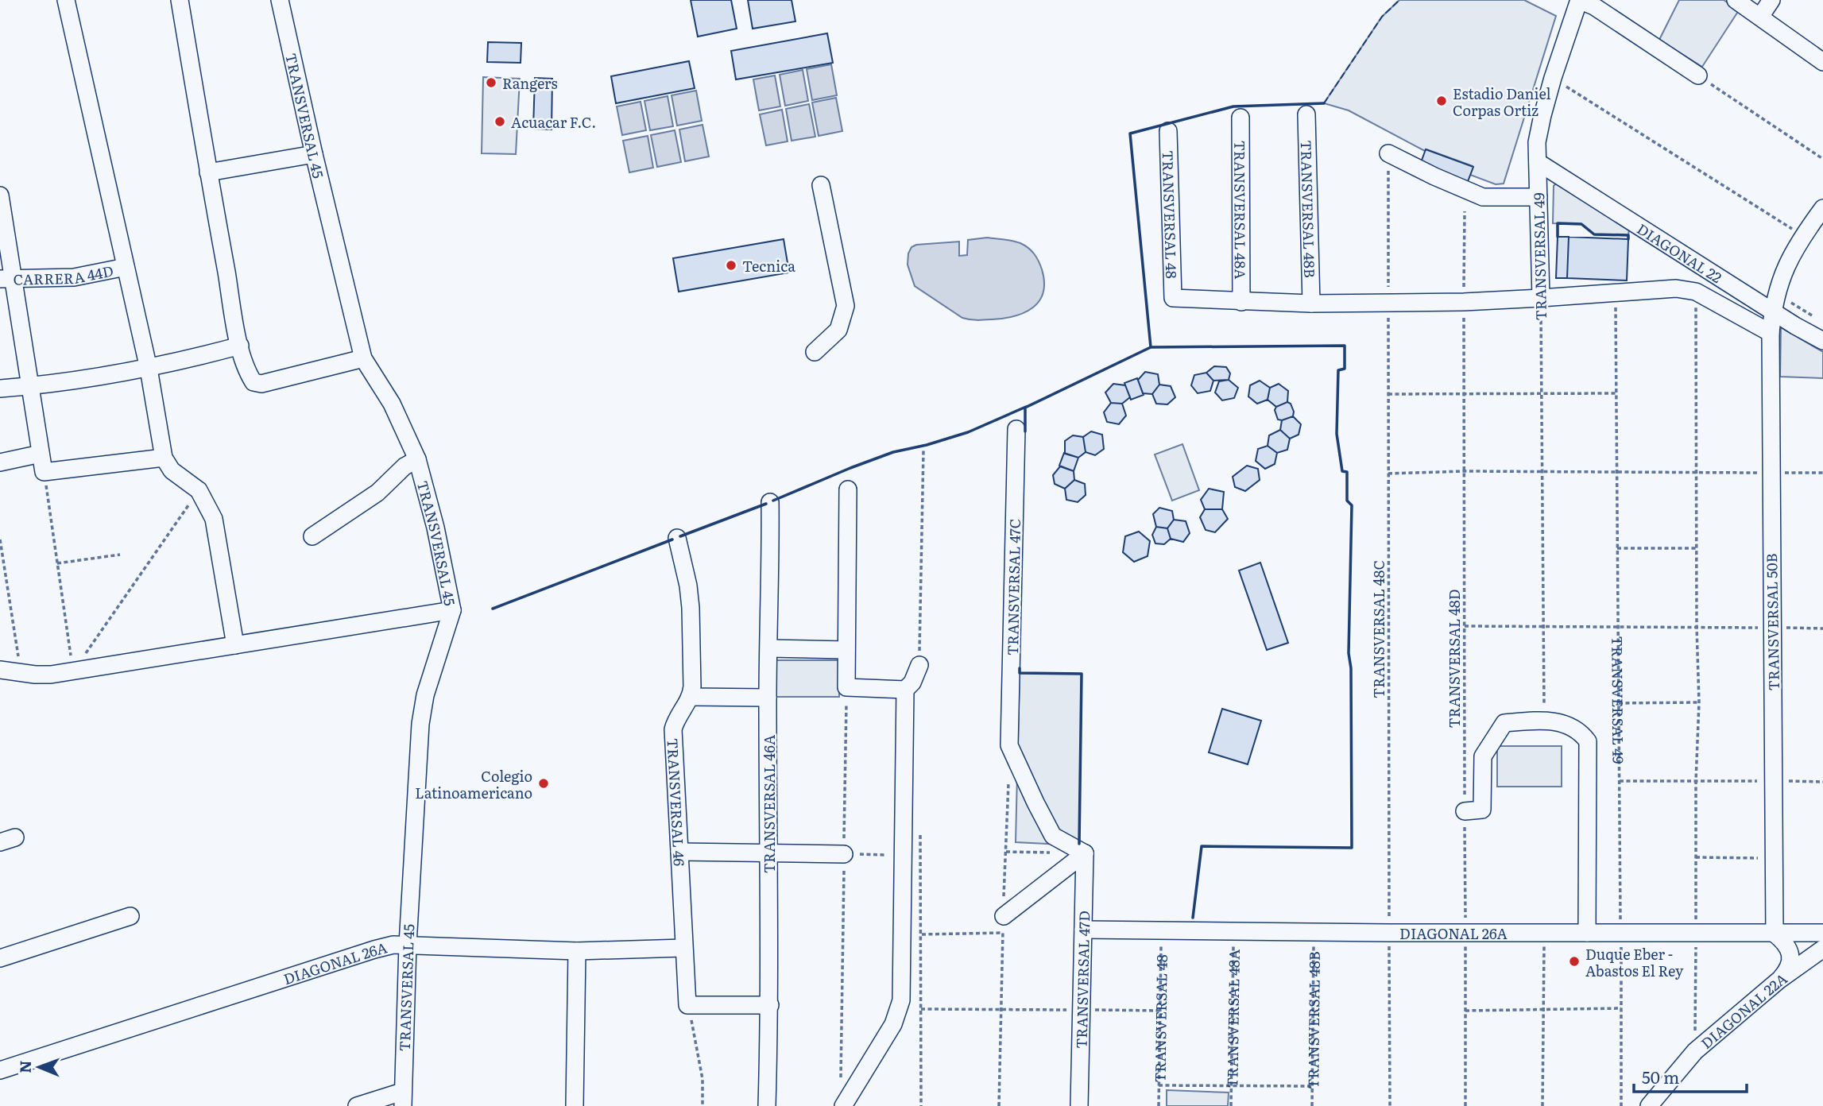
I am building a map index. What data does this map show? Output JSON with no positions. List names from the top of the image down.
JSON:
{
  "streets": {
    "street": [
      "TRANSVERSAL 45",
      "TRANSVERSAL 48B",
      "TRANSVERSAL 48A",
      "TRANSVERSAL 48",
      "DIAGONAL 22",
      "TRANSVERSAL 49",
      "CARRERA 44D",
      "TRANSVERSAL 47C",
      "TRANSVERSAL 50B",
      "TRANSVERSAL 46",
      "TRANSVERSAL 46A",
      "DIAGONAL 26A",
      "TRANSVERSAL 47D",
      "DIAGONAL 22A"
    ],
    "path": ["TRANSVERSAL 48C", "TRANSVERSAL 48D"]
  },
  "crossings": [
    ["TRANSVERSAL 45", "DIAGONAL 26A"],
    ["TRANSVERSAL 48B", "DIAGONAL 26A"],
    ["TRANSVERSAL 48A", "TRANSVERSAL 48"],
    ["TRANSVERSAL 48A", "DIAGONAL 26A"],
    ["TRANSVERSAL 48", "DIAGONAL 26A"],
    ["DIAGONAL 22", "TRANSVERSAL 49"],
    ["DIAGONAL 22", "TRANSVERSAL 50B"],
    ["TRANSVERSAL 49", "DIAGONAL 26A"],
    ["TRANSVERSAL 47C", "TRANSVERSAL 47D"],
    ["TRANSVERSAL 50B", "DIAGONAL 26A"],
    ["TRANSVERSAL 48C", "DIAGONAL 26A"],
    ["TRANSVERSAL 48D", "DIAGONAL 26A"],
    ["TRANSVERSAL 46", "DIAGONAL 26A"],
    ["DIAGONAL 26A", "TRANSVERSAL 47D"]
  ],
  "places": [
    "Rangers",
    "Estadio Daniel Corpas Ortiz",
    "Acuacar F.C.",
    "Tecnica",
    "Colegio Latinoamericano",
    "Duque Eber - Abastos El Rey"
  ],
  "scale_bar": "50 m",
  "north": "left"
}
